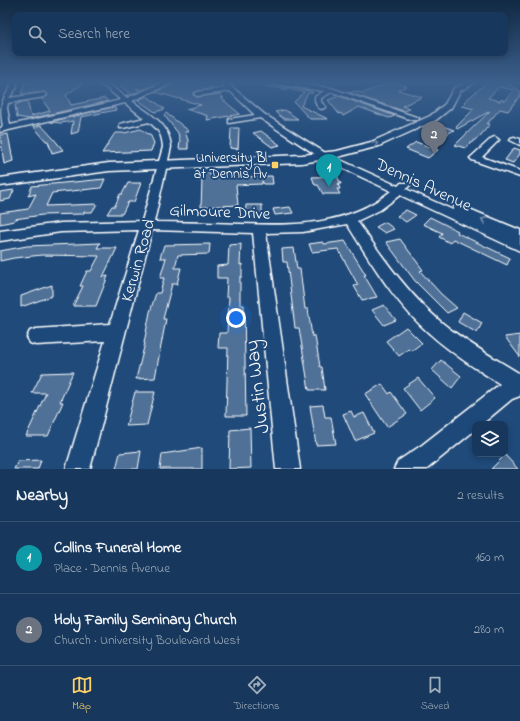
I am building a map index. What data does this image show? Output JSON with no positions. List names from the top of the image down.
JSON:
{
  "streets": {
    "street": [
      "Dennis Avenue",
      "Gilmoure Drive",
      "Kerwin Road",
      "Justin Way"
    ]
  },
  "crossings": [
    ["Dennis Avenue", "Gilmoure Drive"],
    ["Gilmoure Drive", "Kerwin Road"],
    ["Gilmoure Drive", "Justin Way"]
  ],
  "places": {
    "transit": ["University Bl at Dennis Av"]
  },
  "page": {
    "search": "Search here",
    "pins": ["2", "1"],
    "heading": ["Nearby", "2 results"],
    "list": [
      {
        "mark": "1",
        "name": "Collins Funeral Home",
        "note": "Place · Dennis Avenue",
        "value": "160 m"
      },
      {
        "mark": "2",
        "name": "Holy Family Seminary Church",
        "note": "Church · University Boulevard West",
        "value": "280 m"
      }
    ],
    "nav": ["Map", "Directions", "Saved"]
  }
}
